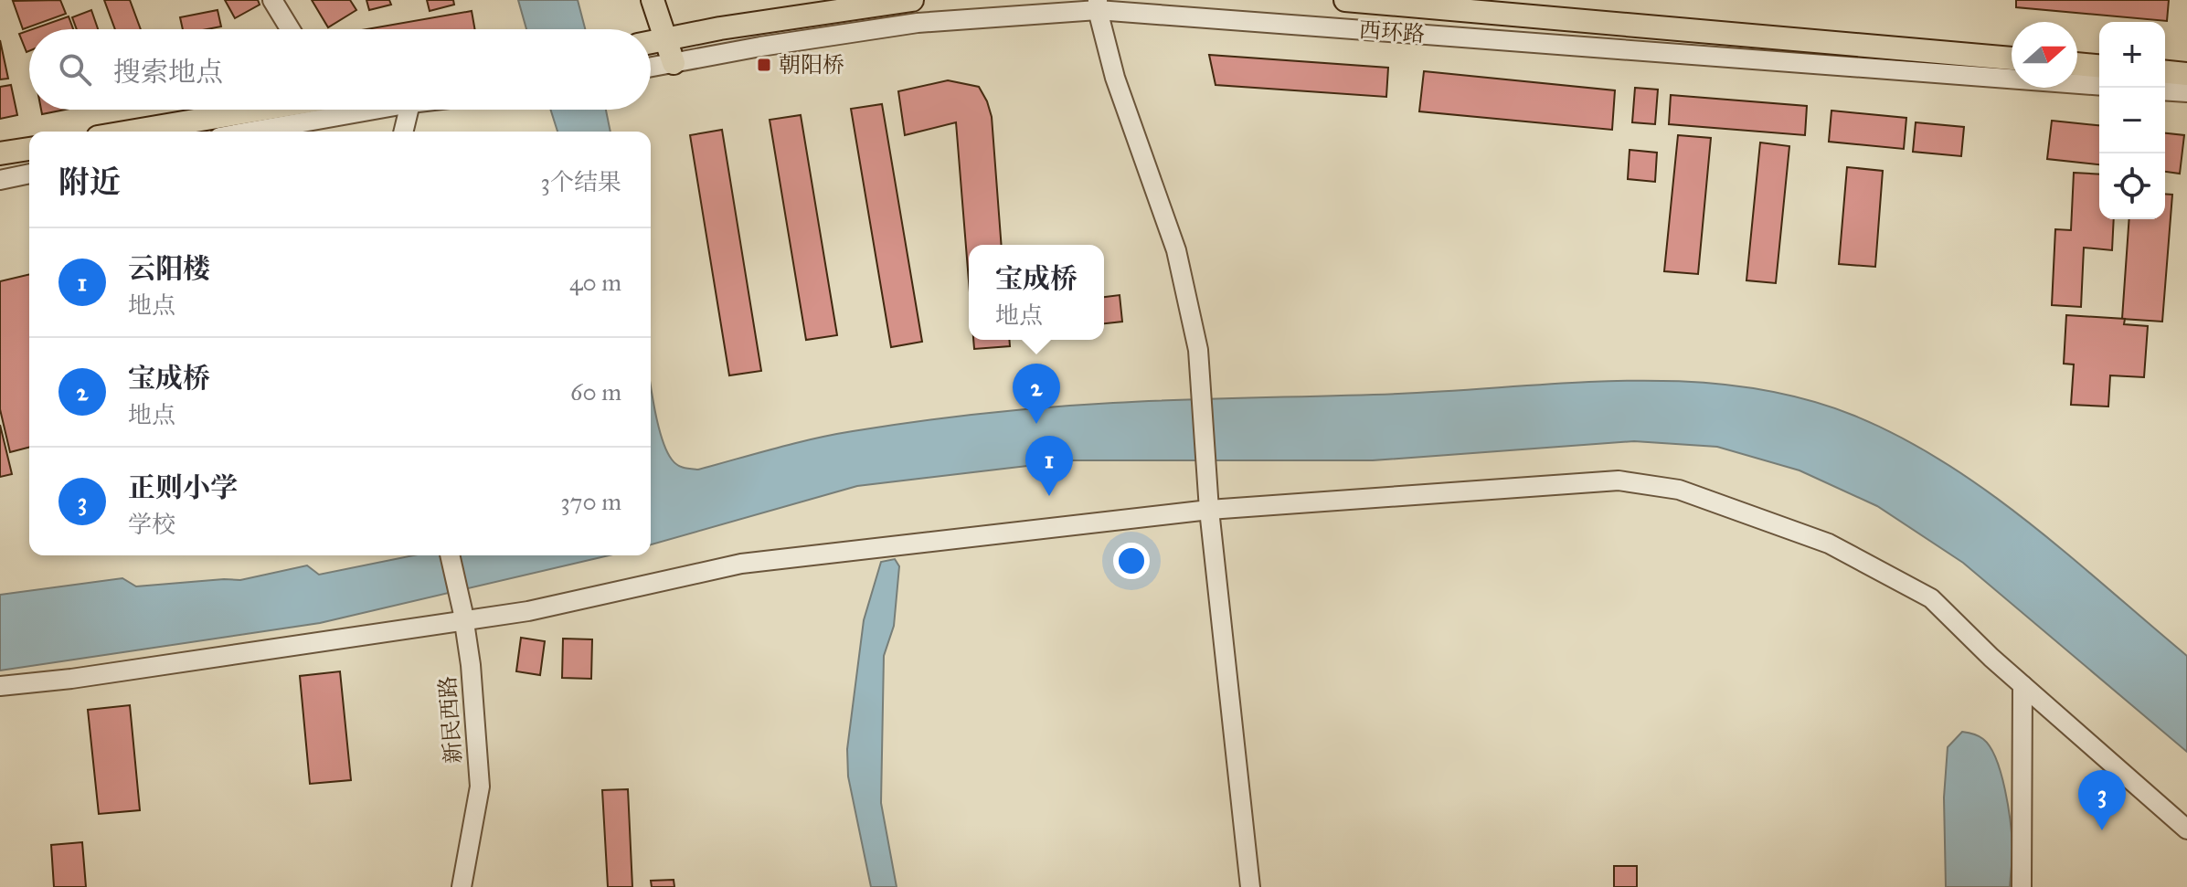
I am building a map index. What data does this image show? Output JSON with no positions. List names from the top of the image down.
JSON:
{
  "streets": {
    "main road": ["西环路"],
    "street": ["新民西路"]
  },
  "places": {
    "transit": ["朝阳桥"]
  },
  "north": "right",
  "page": {
    "map_buttons": ["+", "−"],
    "search": "搜索地点",
    "heading": ["附近", "3个结果"],
    "list": [
      {
        "mark": "1",
        "name": "云阳楼",
        "note": "地点",
        "value": "40 m"
      },
      {
        "mark": "2",
        "name": "宝成桥",
        "note": "地点",
        "value": "60 m"
      },
      {
        "mark": "3",
        "name": "正则小学",
        "note": "学校",
        "value": "370 m"
      }
    ],
    "popup": ["宝成桥", "地点"],
    "pins": ["2", "1", "3"]
  }
}
